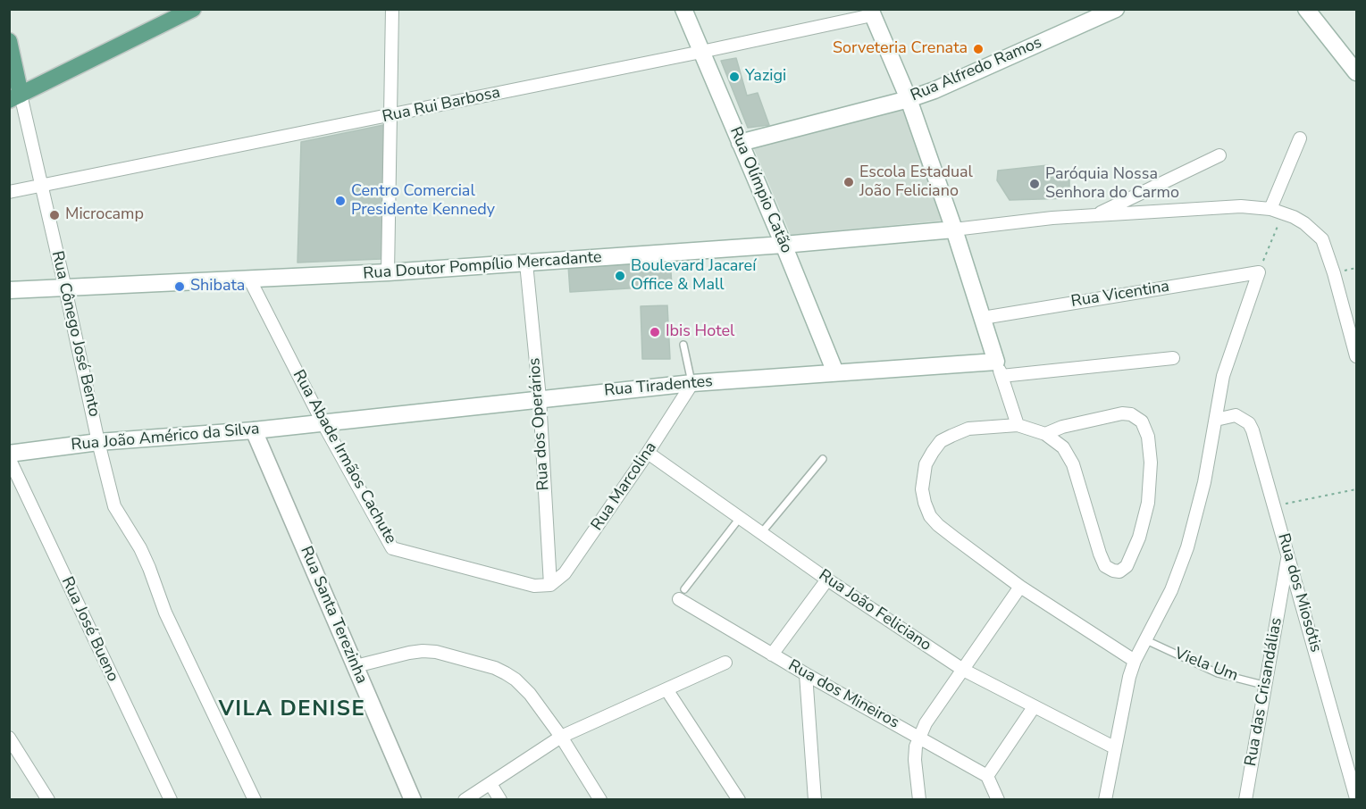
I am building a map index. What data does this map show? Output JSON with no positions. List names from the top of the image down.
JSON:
{
  "streets": {
    "main road": [
      "Rua Alfredo Ramos",
      "Rua Olímpio Catão",
      "Rua Doutor Pompílio Mercadante",
      "Rua Tiradentes",
      "Rua João Américo da Silva",
      "Rua Santa Terezinha"
    ],
    "street": [
      "Rua Rui Barbosa",
      "Rua Vicentina",
      "Rua Cônego José Bento",
      "Rua dos Operários",
      "Rua Abade Irmãos Cachute",
      "Rua Marcolina",
      "Rua dos Miosótis",
      "Rua João Feliciano",
      "Rua José Bueno",
      "Rua das Crisandálias",
      "Rua dos Mineiros"
    ],
    "lane": ["Viela Um"]
  },
  "crossings": [
    ["Rua Alfredo Ramos", "Rua Olímpio Catão"],
    ["Rua Rui Barbosa", "Rua Olímpio Catão"],
    ["Rua Rui Barbosa", "Rua Cônego José Bento"],
    ["Rua Olímpio Catão", "Rua Doutor Pompílio Mercadante"],
    ["Rua Olímpio Catão", "Rua Tiradentes"],
    ["Rua Doutor Pompílio Mercadante", "Rua Cônego José Bento"],
    ["Rua Doutor Pompílio Mercadante", "Rua dos Operários"],
    ["Rua Doutor Pompílio Mercadante", "Rua Abade Irmãos Cachute"],
    ["Rua Cônego José Bento", "Rua João Américo da Silva"],
    ["Rua Tiradentes", "Rua dos Operários"],
    ["Rua Tiradentes", "Rua João Américo da Silva"],
    ["Rua Tiradentes", "Rua Abade Irmãos Cachute"],
    ["Rua Tiradentes", "Rua Marcolina"],
    ["Rua dos Operários", "Rua Abade Irmãos Cachute"],
    ["Rua dos Operários", "Rua Marcolina"],
    ["Rua João Américo da Silva", "Rua Abade Irmãos Cachute"],
    ["Rua João Américo da Silva", "Rua Santa Terezinha"],
    ["Rua Abade Irmãos Cachute", "Rua Marcolina"],
    ["Rua Marcolina", "Rua João Feliciano"],
    ["Rua dos Miosótis", "Rua das Crisandálias"],
    ["Viela Um", "Rua das Crisandálias"]
  ],
  "districts": ["VILA DENISE"],
  "places": [
    "Sorveteria Crenata",
    "Yazigi",
    "Escola Estadual João Feliciano",
    "Paróquia Nossa Senhora do Carmo",
    "Centro Comercial Presidente Kennedy",
    "Microcamp",
    "Boulevard Jacareí Office & Mall",
    "Shibata",
    "Ibis Hotel"
  ]
}
